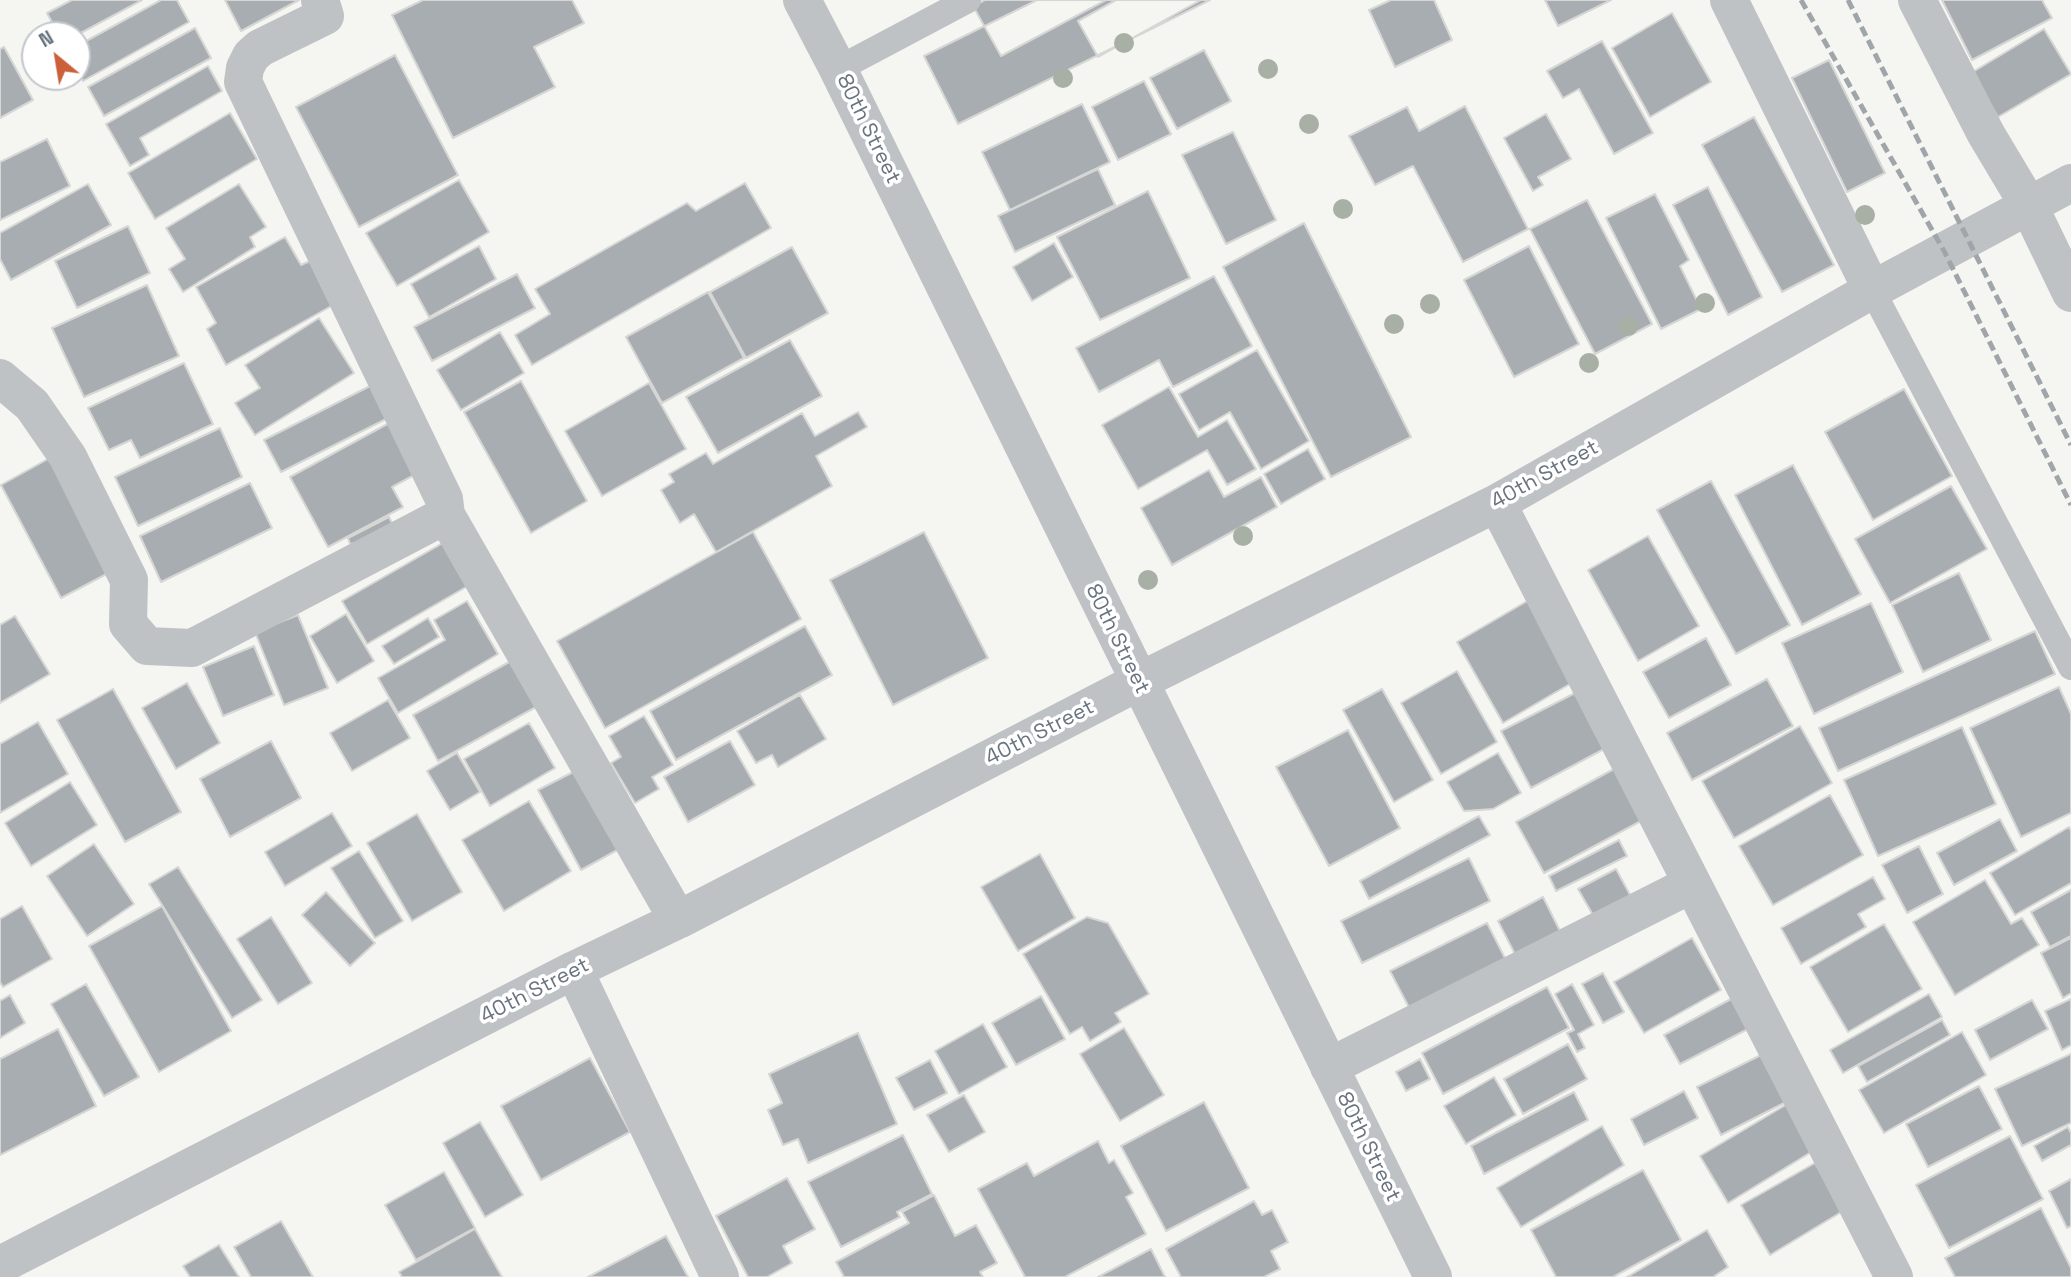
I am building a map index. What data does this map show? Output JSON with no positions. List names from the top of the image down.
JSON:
{
  "streets": {
    "street": ["80th Street", "40th Street"]
  },
  "crossings": [
    ["80th Street", "40th Street"]
  ],
  "north": "top left"
}
